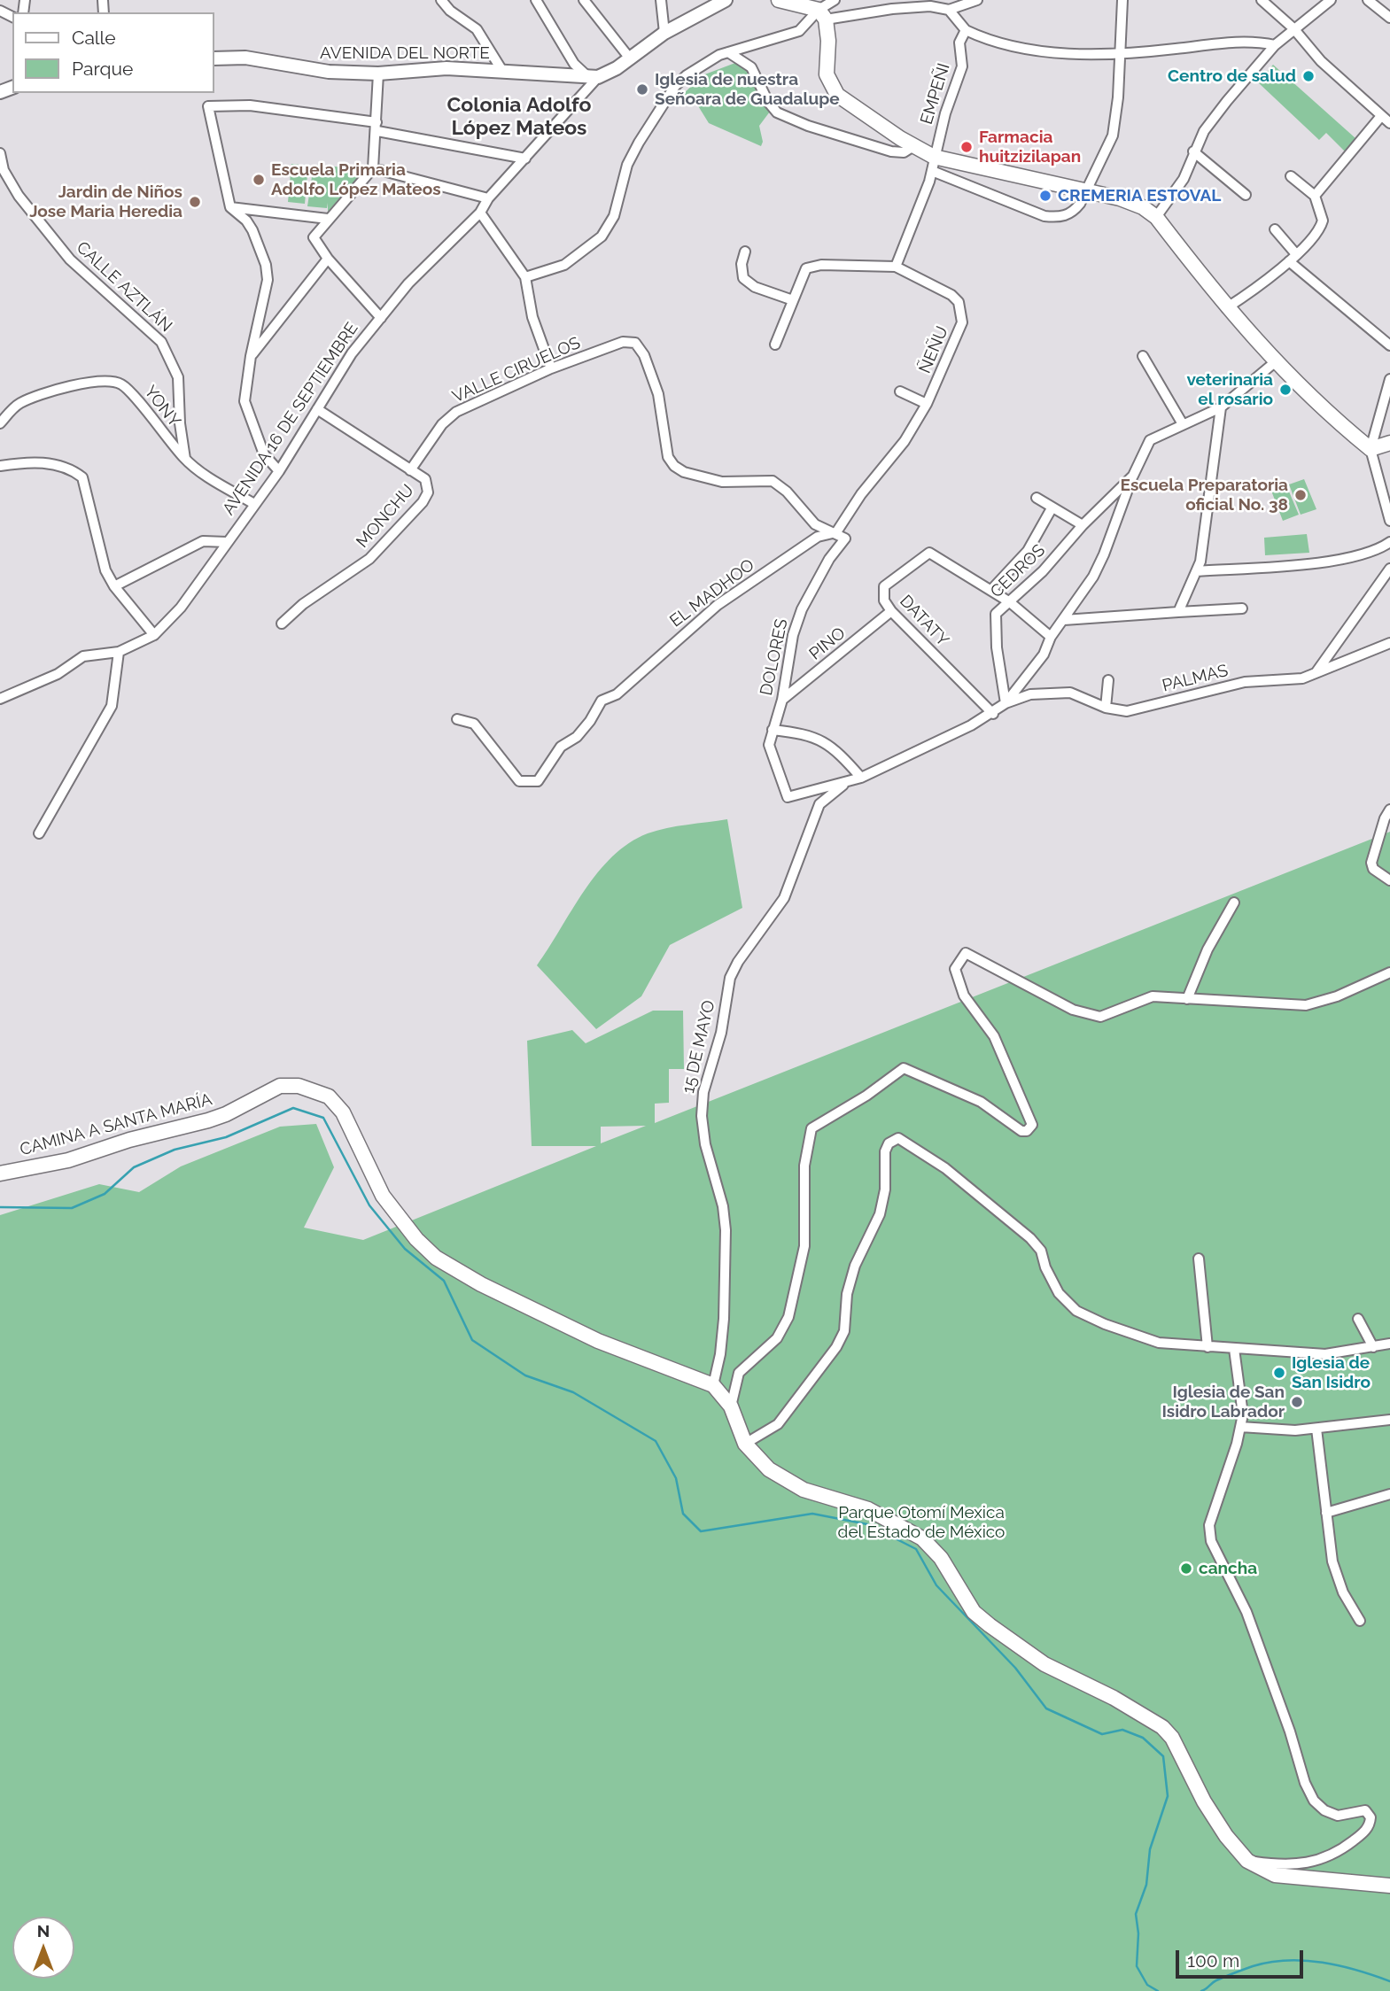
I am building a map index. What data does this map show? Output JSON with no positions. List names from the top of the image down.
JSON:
{
  "streets": {
    "main road": ["CAMINA A SANTA MARÍA"],
    "street": [
      "AVENIDA DEL NORTE",
      "EMPEÑI",
      "CALLE AZTLÁN",
      "ÑEÑU",
      "VALLE CIRUELOS",
      "YONY",
      "AVENIDA 16 DE SEPTIEMBRE",
      "MONCHU",
      "CEDROS",
      "EL MADHOO",
      "DATATY",
      "PINO",
      "DOLORES",
      "PALMAS",
      "15 DE MAYO"
    ]
  },
  "crossings": [
    ["AVENIDA DEL NORTE", "AVENIDA 16 DE SEPTIEMBRE"],
    ["CALLE AZTLÁN", "YONY"],
    ["ÑEÑU", "VALLE CIRUELOS"],
    ["ÑEÑU", "EL MADHOO"],
    ["ÑEÑU", "DOLORES"],
    ["VALLE CIRUELOS", "MONCHU"],
    ["VALLE CIRUELOS", "EL MADHOO"],
    ["VALLE CIRUELOS", "DOLORES"],
    ["YONY", "AVENIDA 16 DE SEPTIEMBRE"],
    ["AVENIDA 16 DE SEPTIEMBRE", "MONCHU"],
    ["CEDROS", "PALMAS"],
    ["EL MADHOO", "DOLORES"],
    ["DATATY", "PINO"],
    ["PINO", "DOLORES"],
    ["DOLORES", "15 DE MAYO"],
    ["15 DE MAYO", "CAMINA A SANTA MARÍA"]
  ],
  "districts": ["Colonia Adolfo López Mateos"],
  "parks": ["Parque Otomí Mexica del Estado de México"],
  "places": [
    "Centro de salud",
    "Iglesia de nuestra Señoara de Guadalupe",
    "Farmacia huitzizilapan",
    "Escuela Primaria Adolfo López Mateos",
    "CREMERIA ESTOVAL",
    "Jardin de Niños Jose Maria Heredia",
    "veterinaria el rosario",
    "Escuela Preparatoria oficial No. 38",
    "Iglesia de San Isidro",
    "Iglesia de San Isidro Labrador",
    "cancha"
  ],
  "legend": ["Calle", "Parque"],
  "scale_bar": "100 m",
  "north": "top"
}
